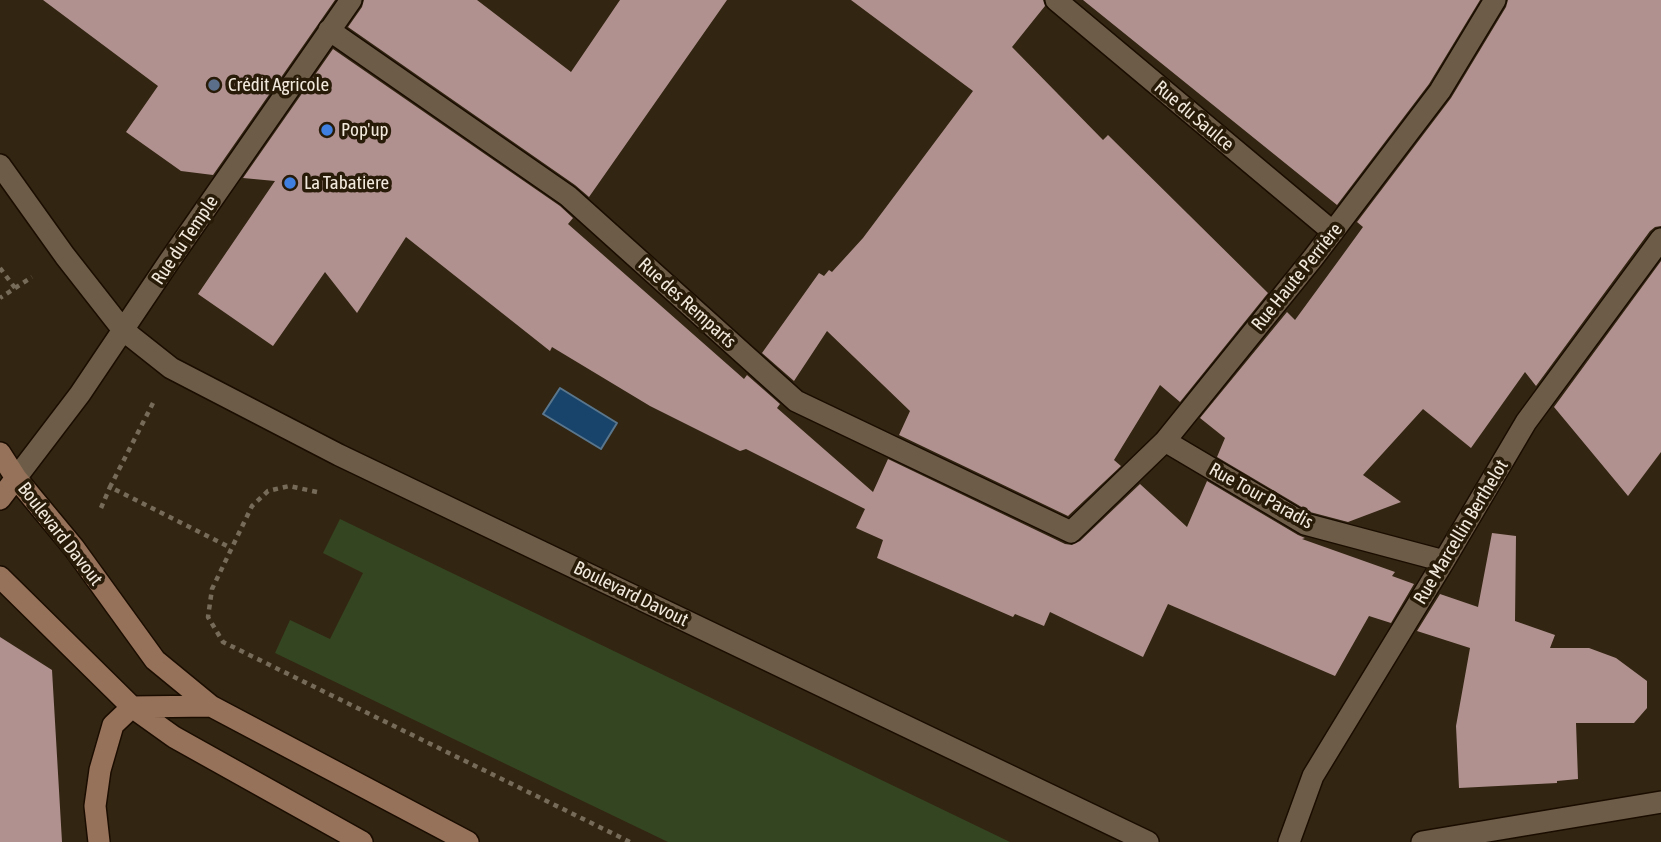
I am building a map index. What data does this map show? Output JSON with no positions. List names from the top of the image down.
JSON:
{
  "streets": {
    "main road": ["Boulevard Davout"],
    "street": [
      "Rue du Saulce",
      "Rue du Temple",
      "Rue Haute Perrière",
      "Rue des Remparts",
      "Rue Tour Paradis",
      "Rue Marcellin Berthelot"
    ]
  },
  "crossings": [
    ["Rue du Saulce", "Rue Haute Perrière"],
    ["Rue du Temple", "Rue des Remparts"],
    ["Rue du Temple", "Boulevard Davout"],
    ["Rue Haute Perrière", "Rue des Remparts"],
    ["Rue Haute Perrière", "Rue Tour Paradis"],
    ["Rue Tour Paradis", "Rue Marcellin Berthelot"]
  ],
  "places": ["Crédit Agricole", "Pop'up", "La Tabatiere"]
}
